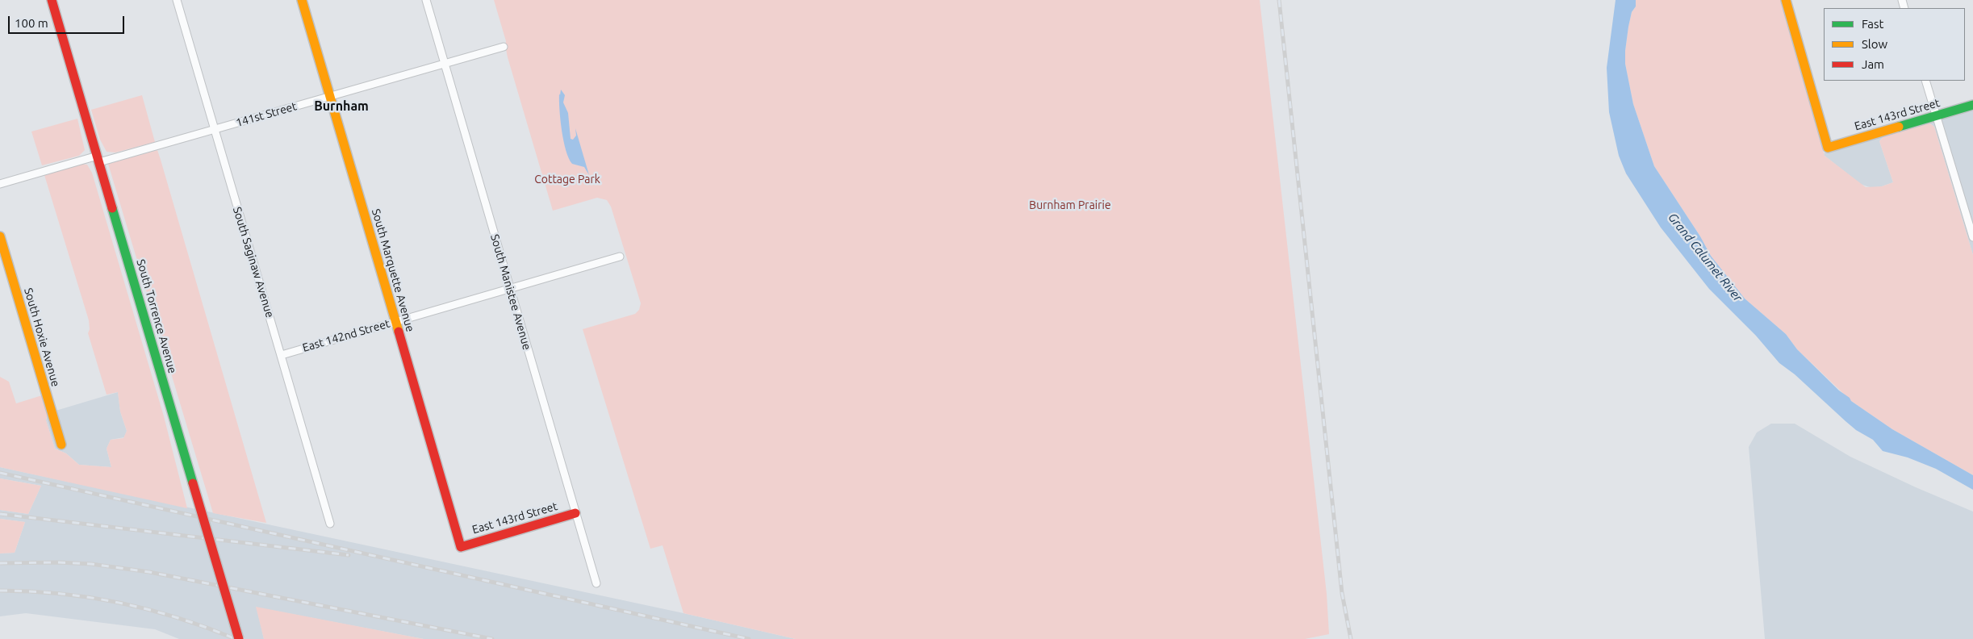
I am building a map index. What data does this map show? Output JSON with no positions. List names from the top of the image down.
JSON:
{
  "streets": {
    "street": [
      "141st Street",
      "East 143rd Street",
      "South Saginaw Avenue",
      "South Marquette Avenue",
      "South Manistee Avenue",
      "South Torrence Avenue",
      "East 142nd Street",
      "South Hoxie Avenue"
    ]
  },
  "crossings": [
    ["141st Street", "South Saginaw Avenue"],
    ["141st Street", "South Marquette Avenue"],
    ["141st Street", "South Manistee Avenue"],
    ["141st Street", "South Torrence Avenue"],
    ["East 143rd Street", "South Marquette Avenue"],
    ["East 143rd Street", "South Manistee Avenue"],
    ["South Saginaw Avenue", "East 142nd Street"],
    ["South Marquette Avenue", "East 142nd Street"],
    ["South Manistee Avenue", "East 142nd Street"]
  ],
  "districts": ["Burnham"],
  "water": ["Grand Calumet River"],
  "parks": ["Cottage Park", "Burnham Prairie"],
  "legend": ["Fast", "Slow", "Jam"],
  "scale_bar": "100 m"
}
